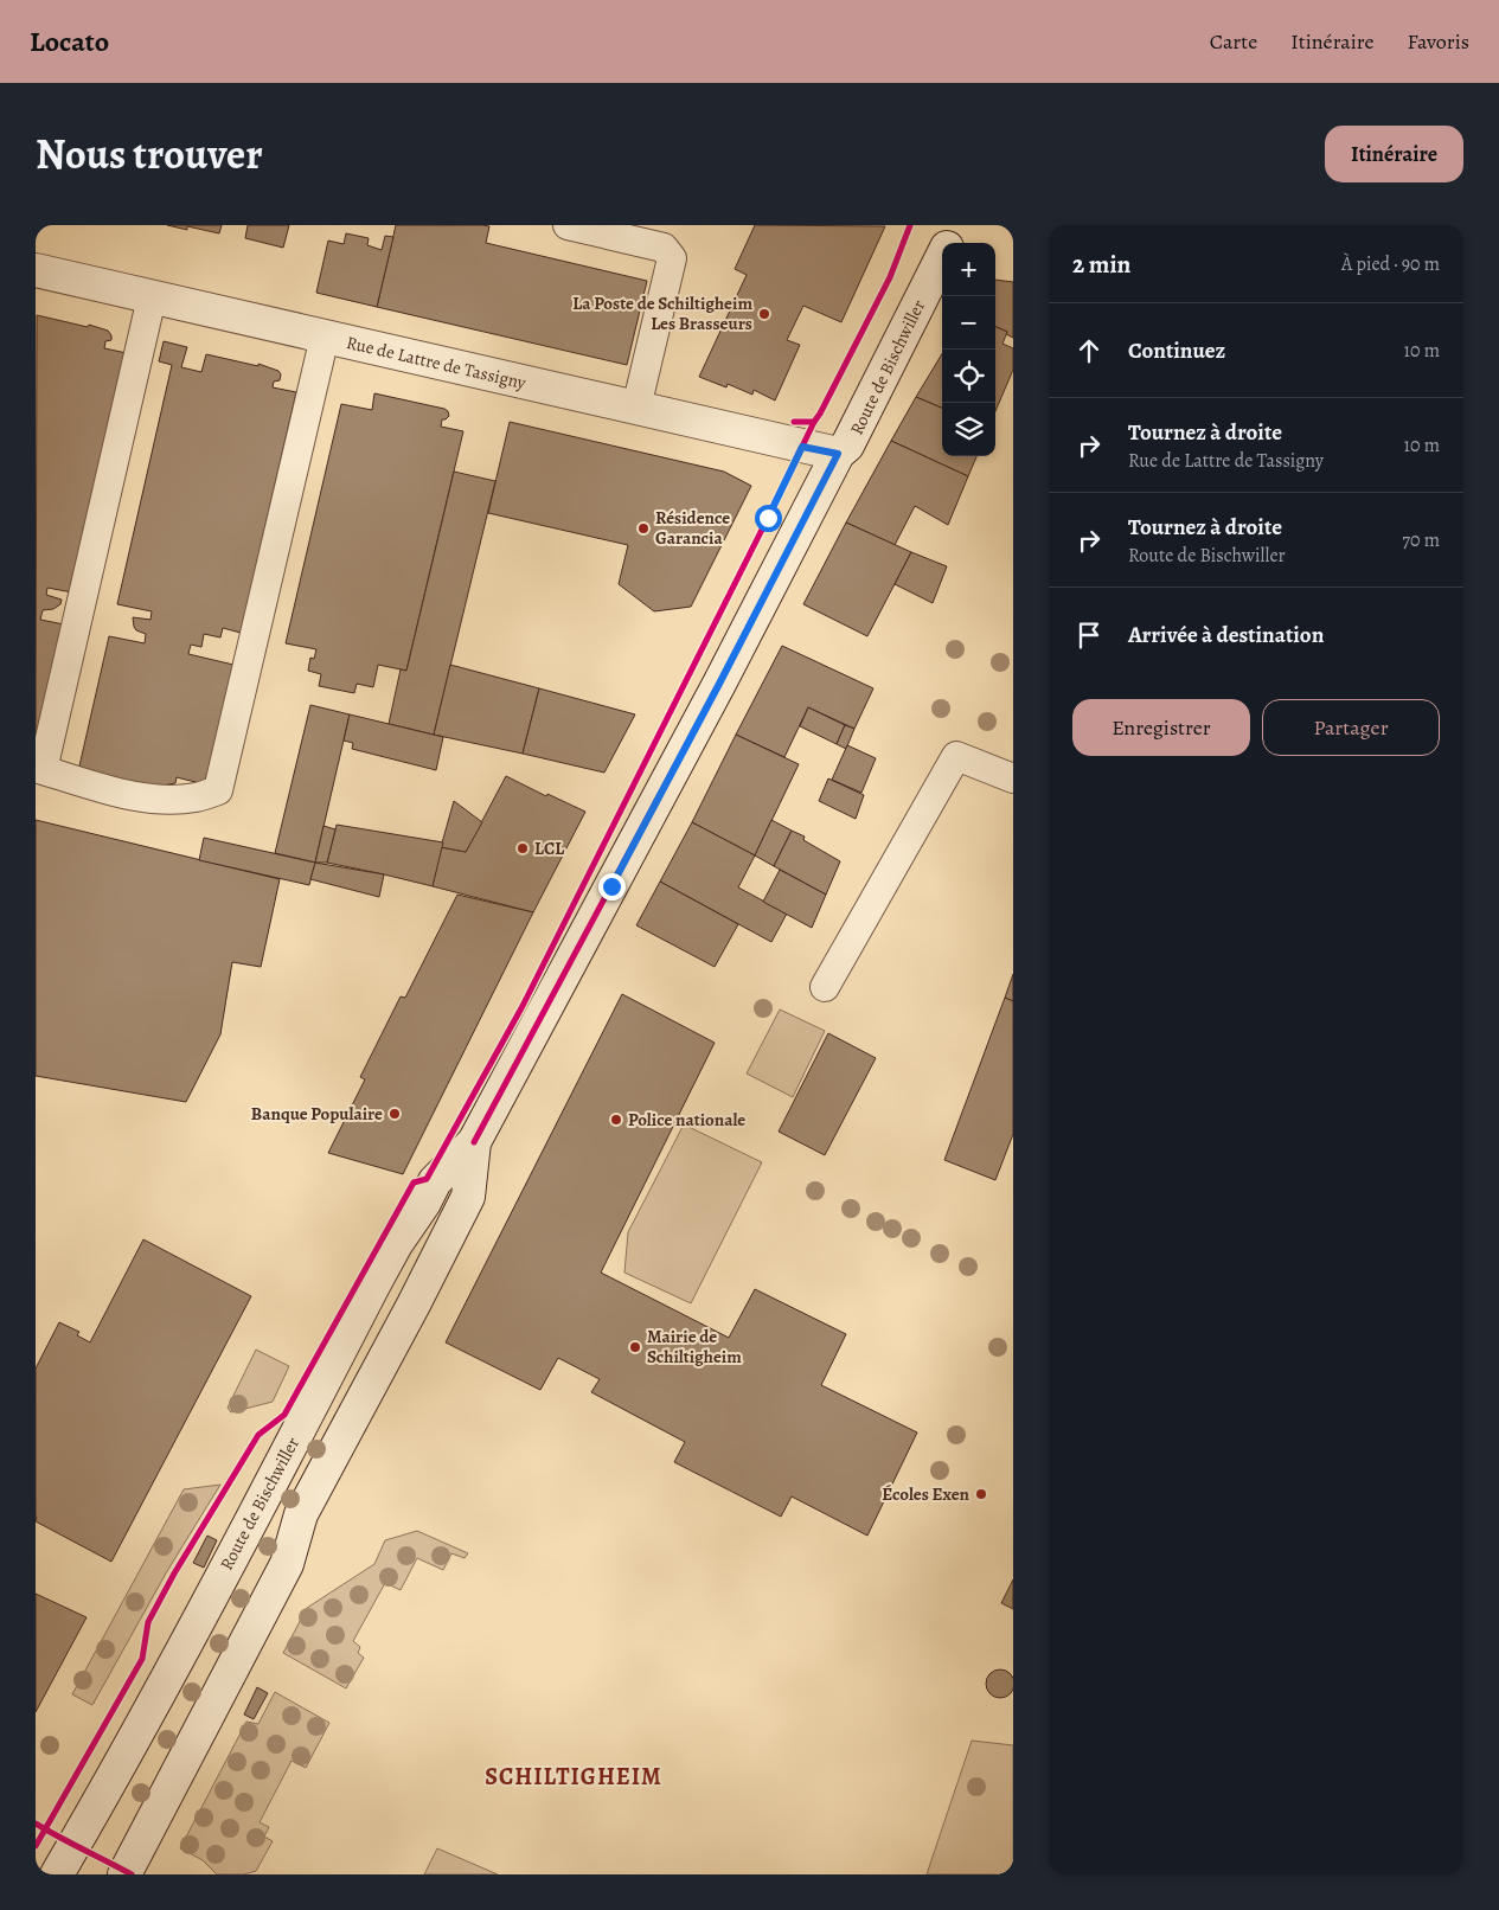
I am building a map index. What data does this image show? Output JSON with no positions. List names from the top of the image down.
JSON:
{
  "streets": {
    "main road": ["Rue de Lattre de Tassigny", "Route de Bischwiller"]
  },
  "crossings": [
    ["Rue de Lattre de Tassigny", "Route de Bischwiller"]
  ],
  "districts": ["SCHILTIGHEIM"],
  "places": [
    "La Poste de Schiltigheim Les Brasseurs",
    "Résidence Garancia",
    "LCL",
    "Banque Populaire",
    "Police nationale",
    "Mairie de Schiltigheim",
    "Écoles Exen"
  ],
  "page": {
    "header": "Locato",
    "nav": ["Carte", "Itinéraire", "Favoris"],
    "title": "Nous trouver",
    "buttons": [
      "Itinéraire",
      ["Enregistrer", "Partager"]
    ],
    "heading": ["2 min", "À pied · 90 m"],
    "map_buttons": ["+", "−"],
    "list": [
      ["Continuez", "10 m"],
      ["Tournez à droite", "Rue de Lattre de Tassigny", "10 m"],
      ["Tournez à droite", "Route de Bischwiller", "70 m"],
      "Arrivée à destination"
    ]
  }
}
